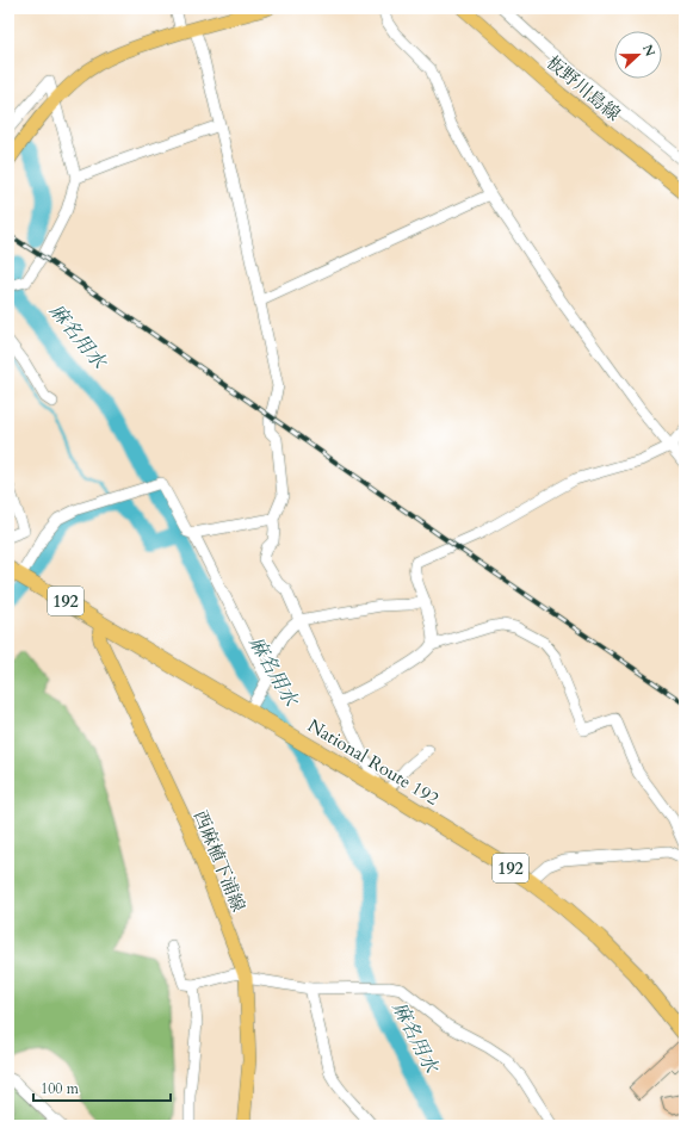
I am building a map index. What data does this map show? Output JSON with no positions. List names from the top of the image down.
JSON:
{
  "streets": {
    "highway": ["192", "National Route 192"],
    "main road": ["板野川島線", "西麻植下浦線"]
  },
  "crossings": [
    ["National Route 192", "西麻植下浦線"]
  ],
  "water": ["麻名用水"],
  "scale_bar": "100 m",
  "north": "right"
}
